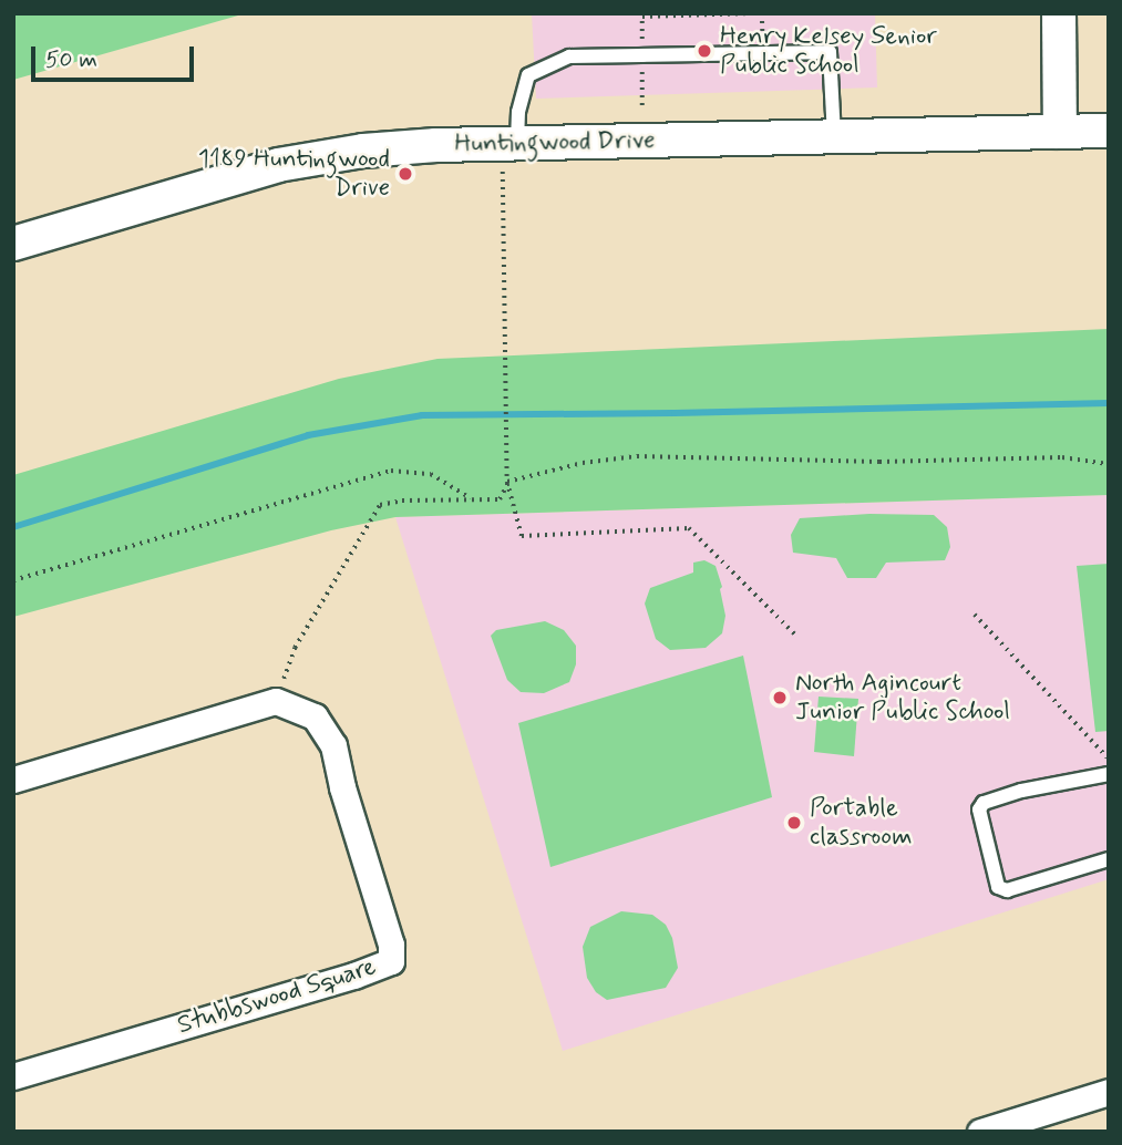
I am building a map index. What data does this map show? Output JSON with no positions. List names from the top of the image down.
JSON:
{
  "streets": {
    "street": ["Huntingwood Drive", "Stubbswood Square"]
  },
  "places": [
    "Henry Kelsey Senior Public School",
    "1189 Huntingwood Drive",
    "North Agincourt Junior Public School",
    "Portable classroom"
  ],
  "scale_bar": "50 m"
}
